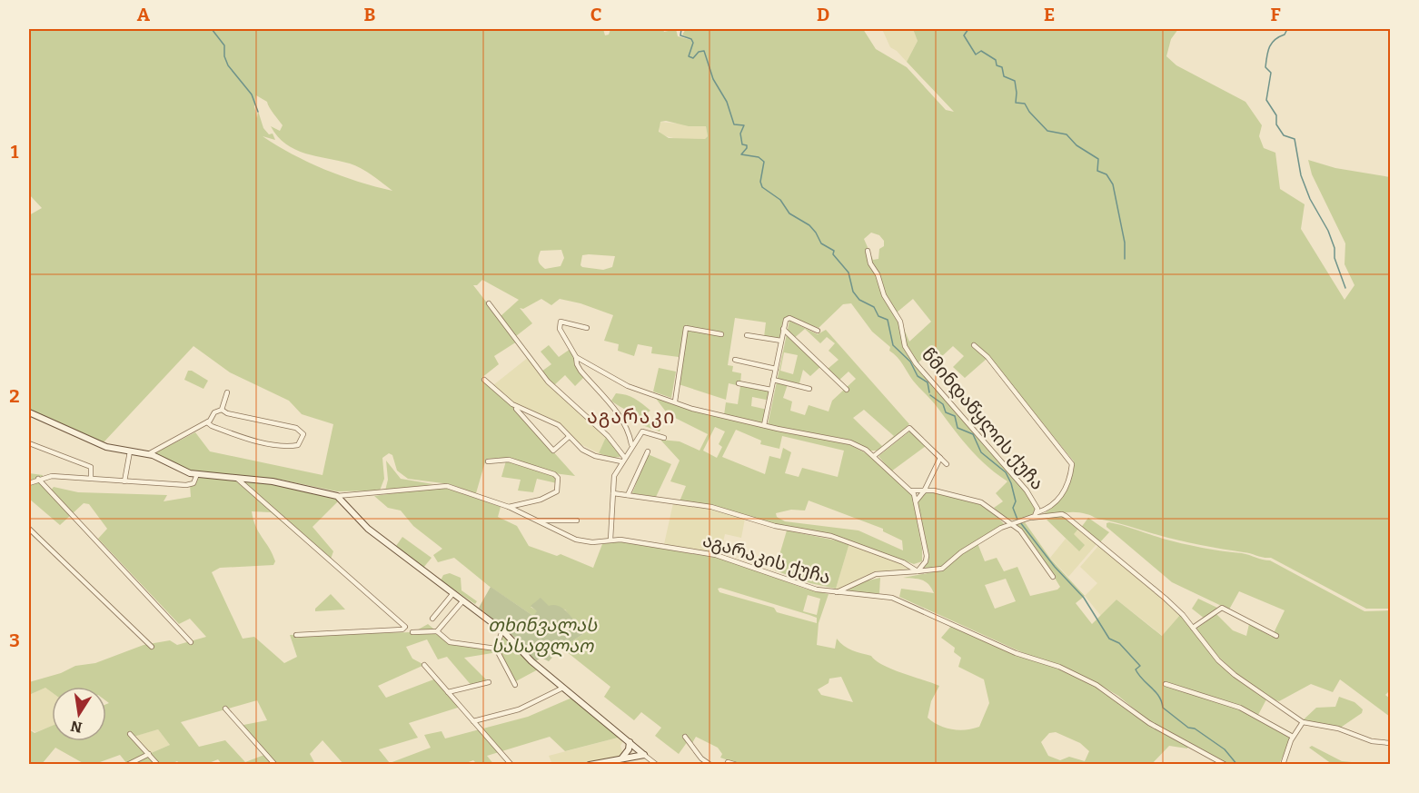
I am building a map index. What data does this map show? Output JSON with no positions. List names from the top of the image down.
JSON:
{
  "streets": {
    "street": ["წმინდაწყლის ქუჩა", "აგარაკის ქუჩა"]
  },
  "crossings": [
    ["წმინდაწყლის ქუჩა", "აგარაკის ქუჩა"]
  ],
  "districts": ["აგარაკი"],
  "parks": ["თხინვალას სასაფლაო"],
  "north": "bottom",
  "grid": {
    "columns": [
      "A",
      "B",
      "C",
      "D",
      "E",
      "F"
    ],
    "rows": ["1", "2", "3"]
  }
}
